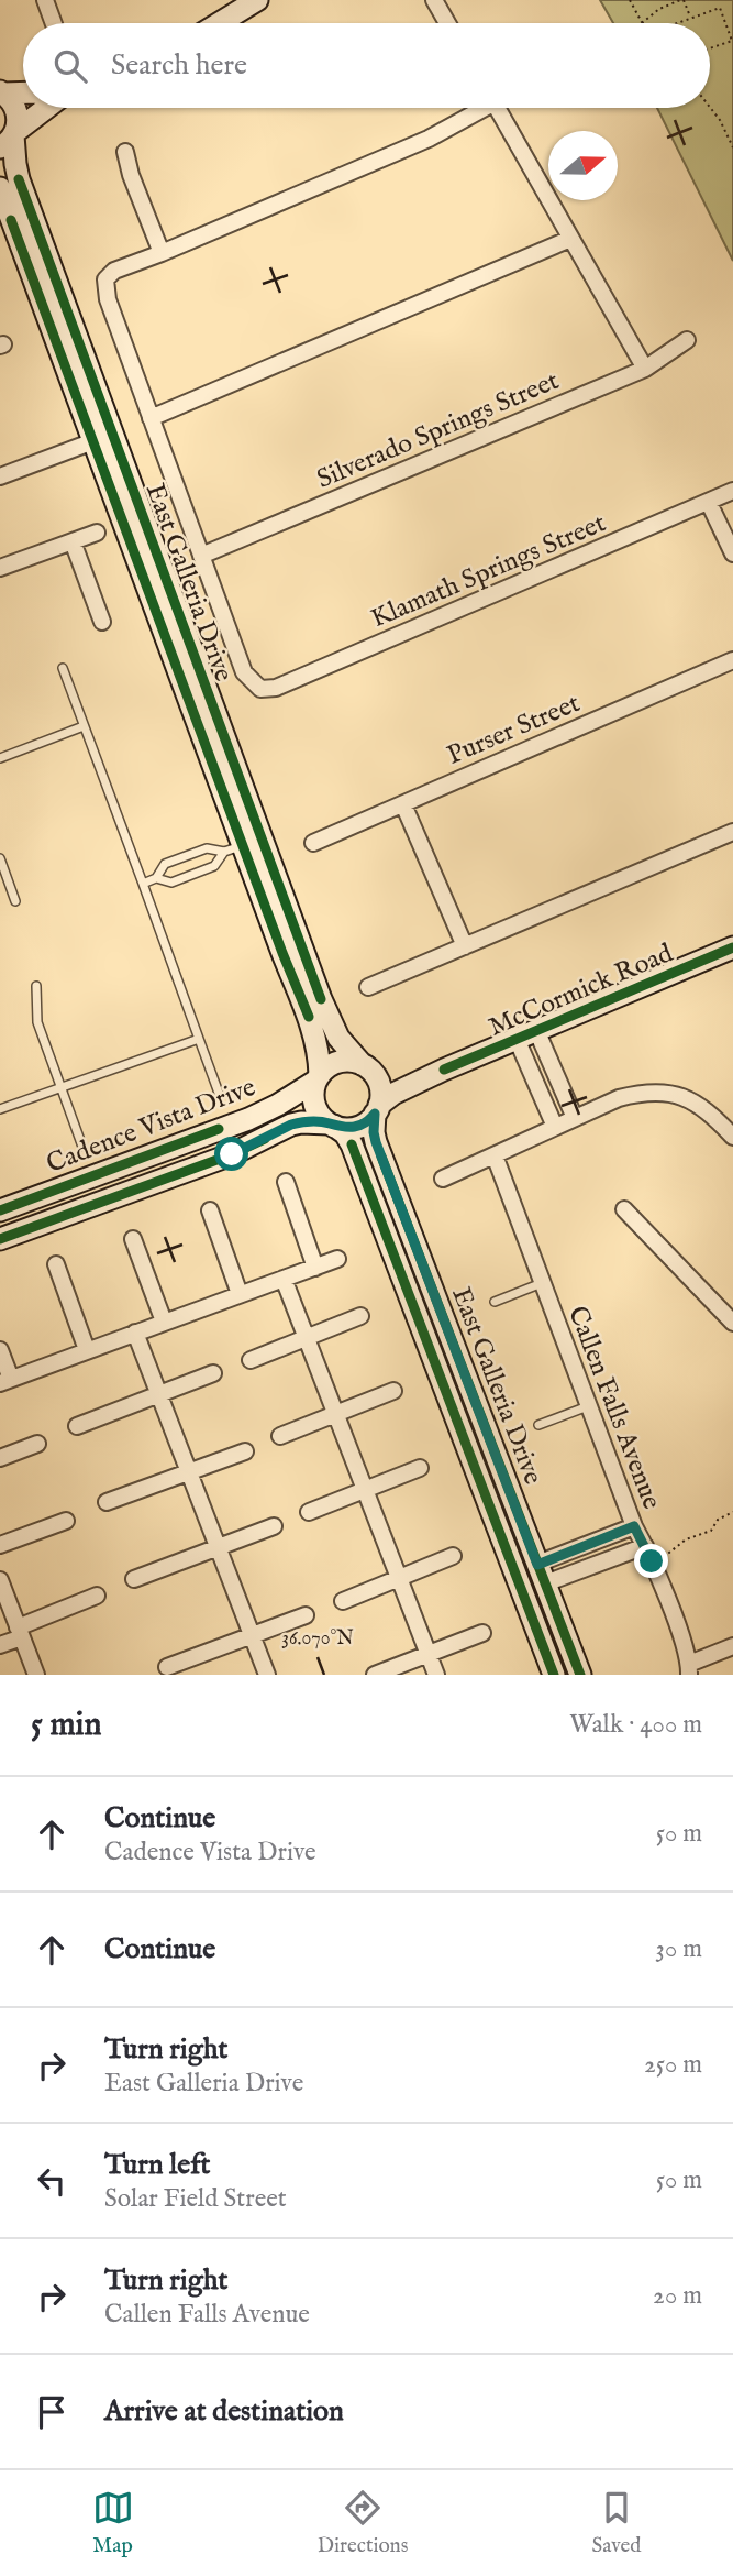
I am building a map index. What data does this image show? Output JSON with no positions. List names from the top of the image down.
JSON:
{
  "streets": {
    "main road": ["East Galleria Drive", "McCormick Road", "Cadence Vista Drive"],
    "street": [
      "Silverado Springs Street",
      "Klamath Springs Street",
      "Purser Street",
      "Callen Falls Avenue"
    ]
  },
  "crossings": [
    ["Silverado Springs Street", "Klamath Springs Street"],
    ["East Galleria Drive", "McCormick Road"],
    ["East Galleria Drive", "Cadence Vista Drive"],
    ["McCormick Road", "Cadence Vista Drive"]
  ],
  "north": "right",
  "page": {
    "search": "Search here",
    "heading": ["5 min", "Walk · 400 m"],
    "list": [
      ["Continue", "Cadence Vista Drive", "50 m"],
      ["Continue", "30 m"],
      ["Turn right", "East Galleria Drive", "250 m"],
      ["Turn left", "Solar Field Street", "50 m"],
      ["Turn right", "Callen Falls Avenue", "20 m"],
      "Arrive at destination"
    ],
    "nav": ["Map", "Directions", "Saved"]
  },
  "coordinates": ["36.070°N"]
}
